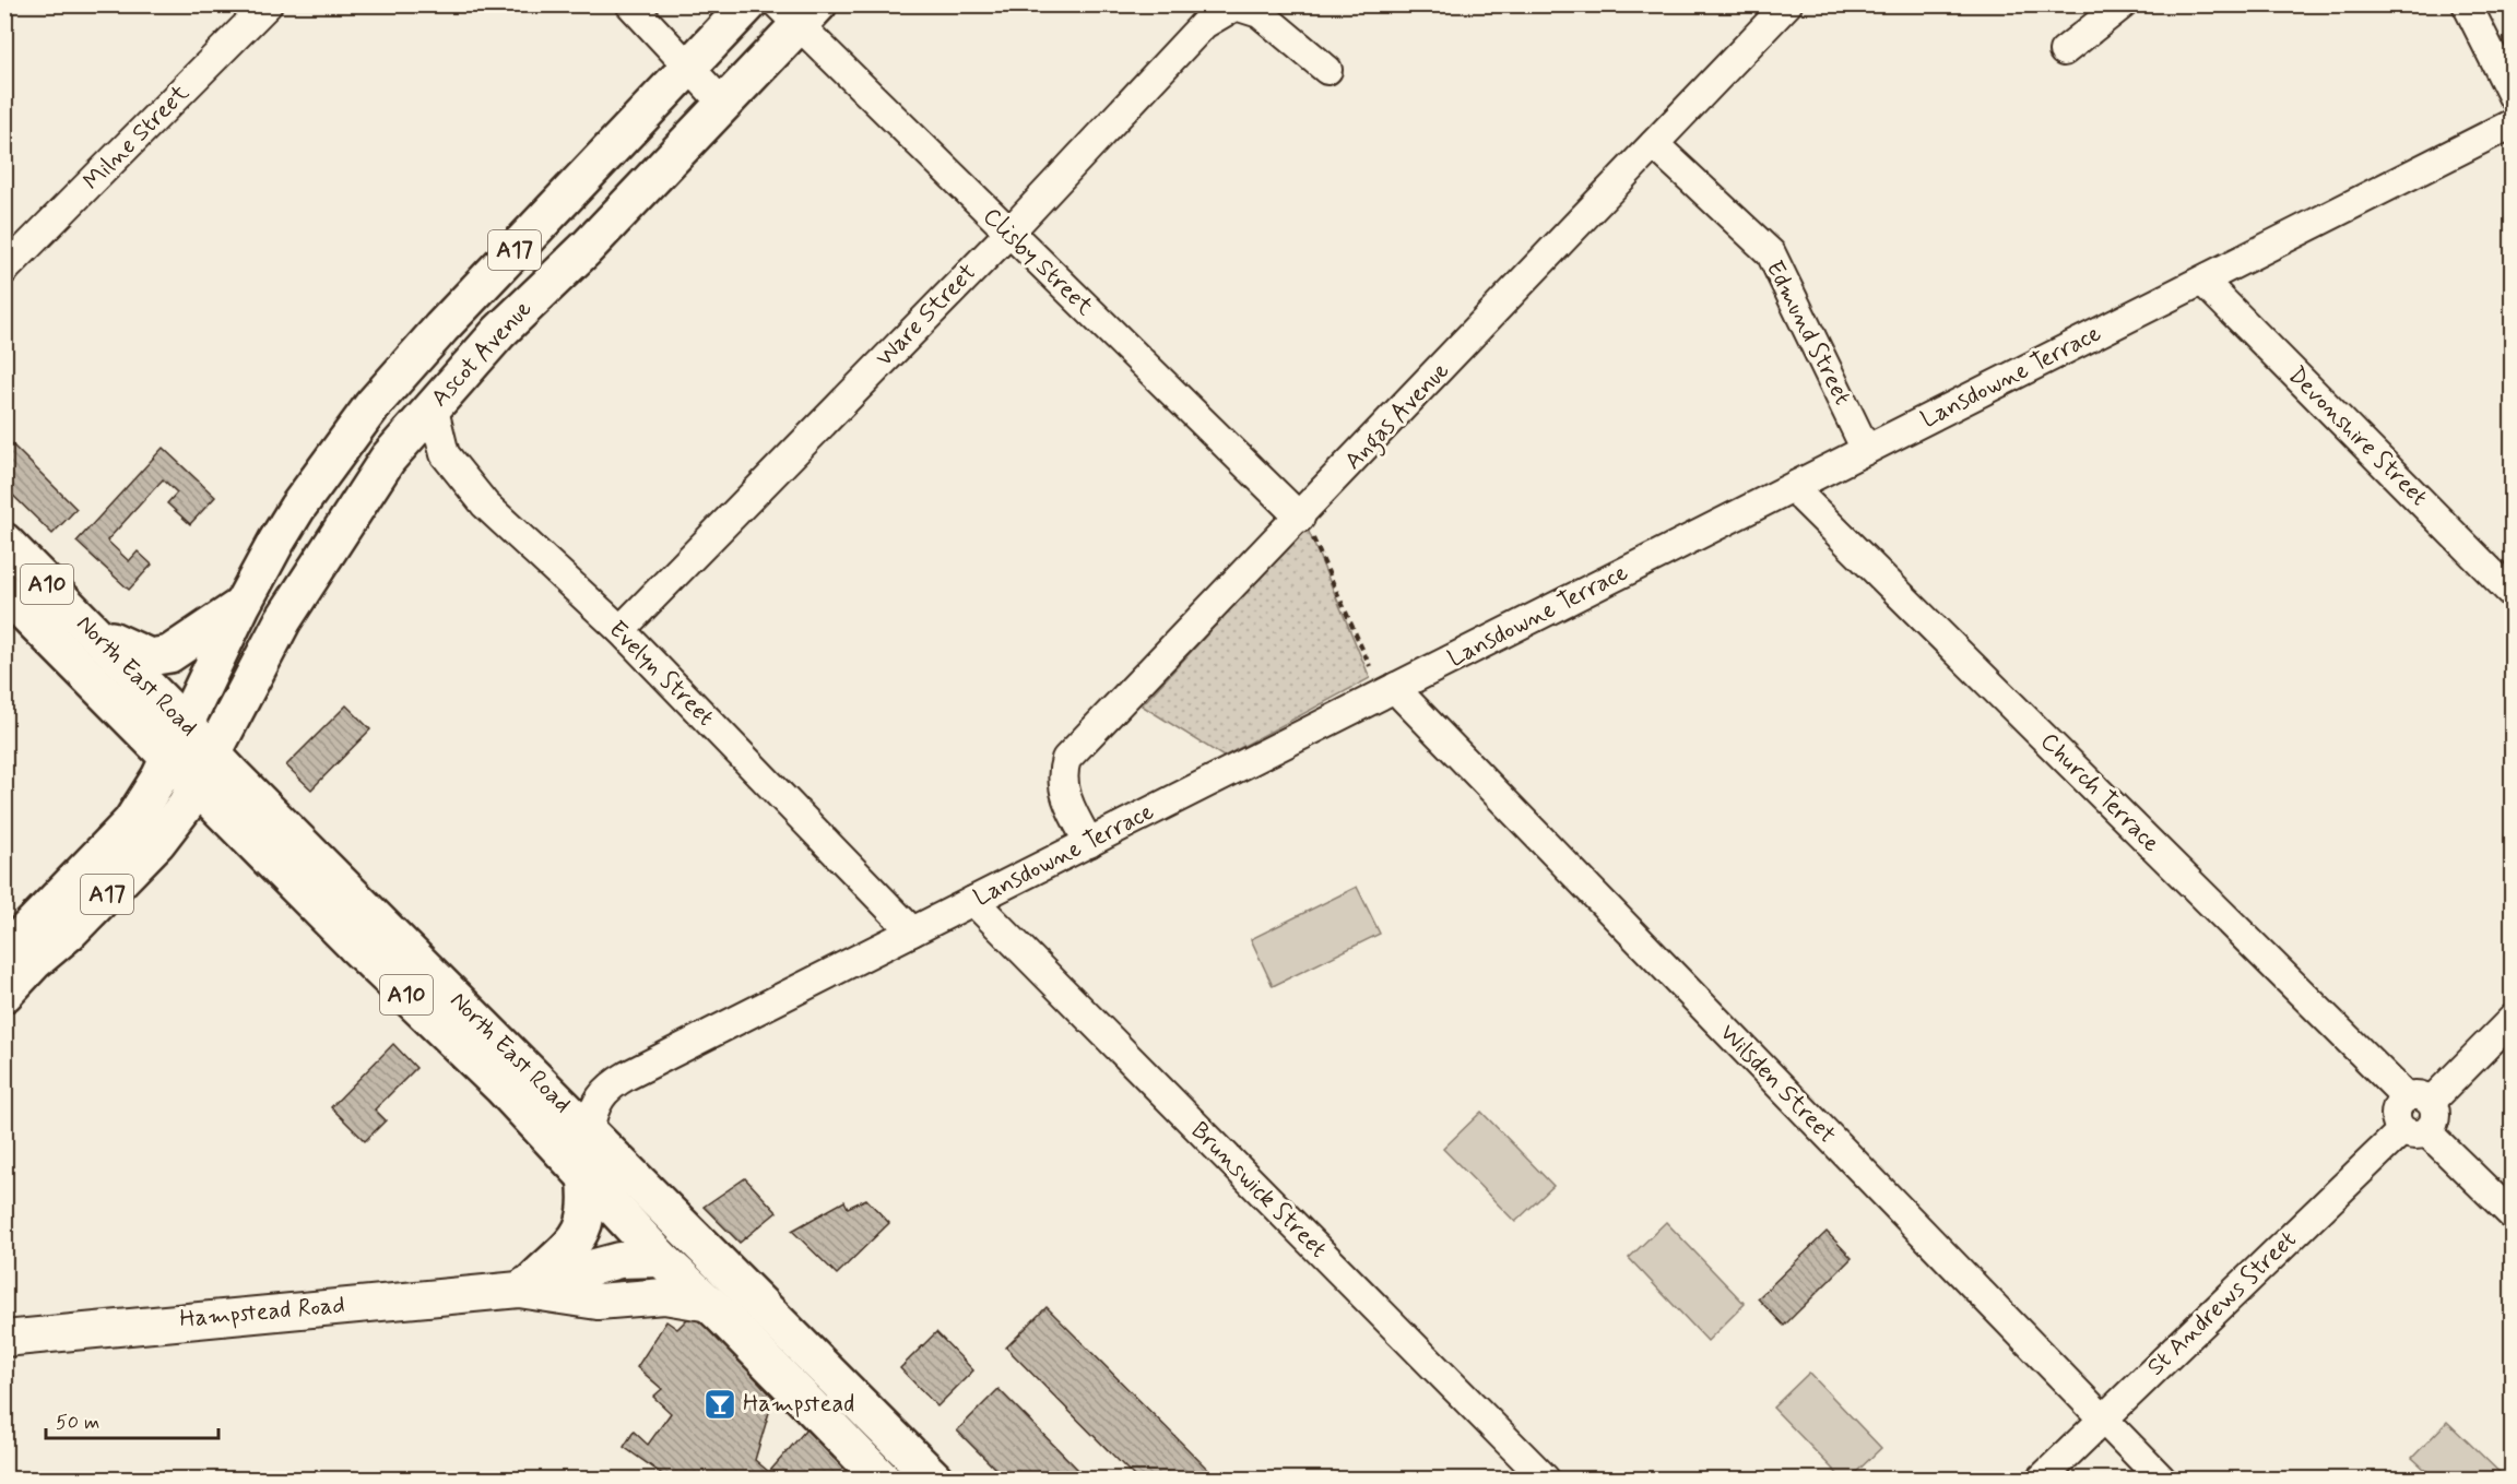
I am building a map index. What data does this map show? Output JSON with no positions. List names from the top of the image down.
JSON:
{
  "streets": {
    "highway": [
      "A17",
      "Ascot Avenue",
      "A10",
      "North East Road"
    ],
    "main road": ["Hampstead Road"],
    "street": [
      "Milne Street",
      "Clisby Street",
      "Ware Street",
      "Edmund Street",
      "Lansdowne Terrace",
      "Angas Avenue",
      "Devonshire Street",
      "Evelyn Street",
      "Church Terrace",
      "Wilsden Street",
      "Brunswick Street",
      "St Andrews Street"
    ]
  },
  "crossings": [
    ["A17", "Ascot Avenue"],
    ["A17", "North East Road"],
    ["Clisby Street", "Ware Street"],
    ["Clisby Street", "Ascot Avenue"],
    ["Clisby Street", "Angas Avenue"],
    ["Ware Street", "Evelyn Street"],
    ["Edmund Street", "Lansdowne Terrace"],
    ["Edmund Street", "Angas Avenue"],
    ["Ascot Avenue", "Evelyn Street"],
    ["Ascot Avenue", "North East Road"],
    ["Lansdowne Terrace", "Angas Avenue"],
    ["Lansdowne Terrace", "Devonshire Street"],
    ["Lansdowne Terrace", "Evelyn Street"],
    ["Lansdowne Terrace", "North East Road"],
    ["Lansdowne Terrace", "Church Terrace"],
    ["Lansdowne Terrace", "Wilsden Street"],
    ["Lansdowne Terrace", "Brunswick Street"],
    ["North East Road", "Hampstead Road"],
    ["Wilsden Street", "St Andrews Street"]
  ],
  "places": {
    "bar": ["Hampstead"]
  },
  "scale_bar": "50 m"
}
